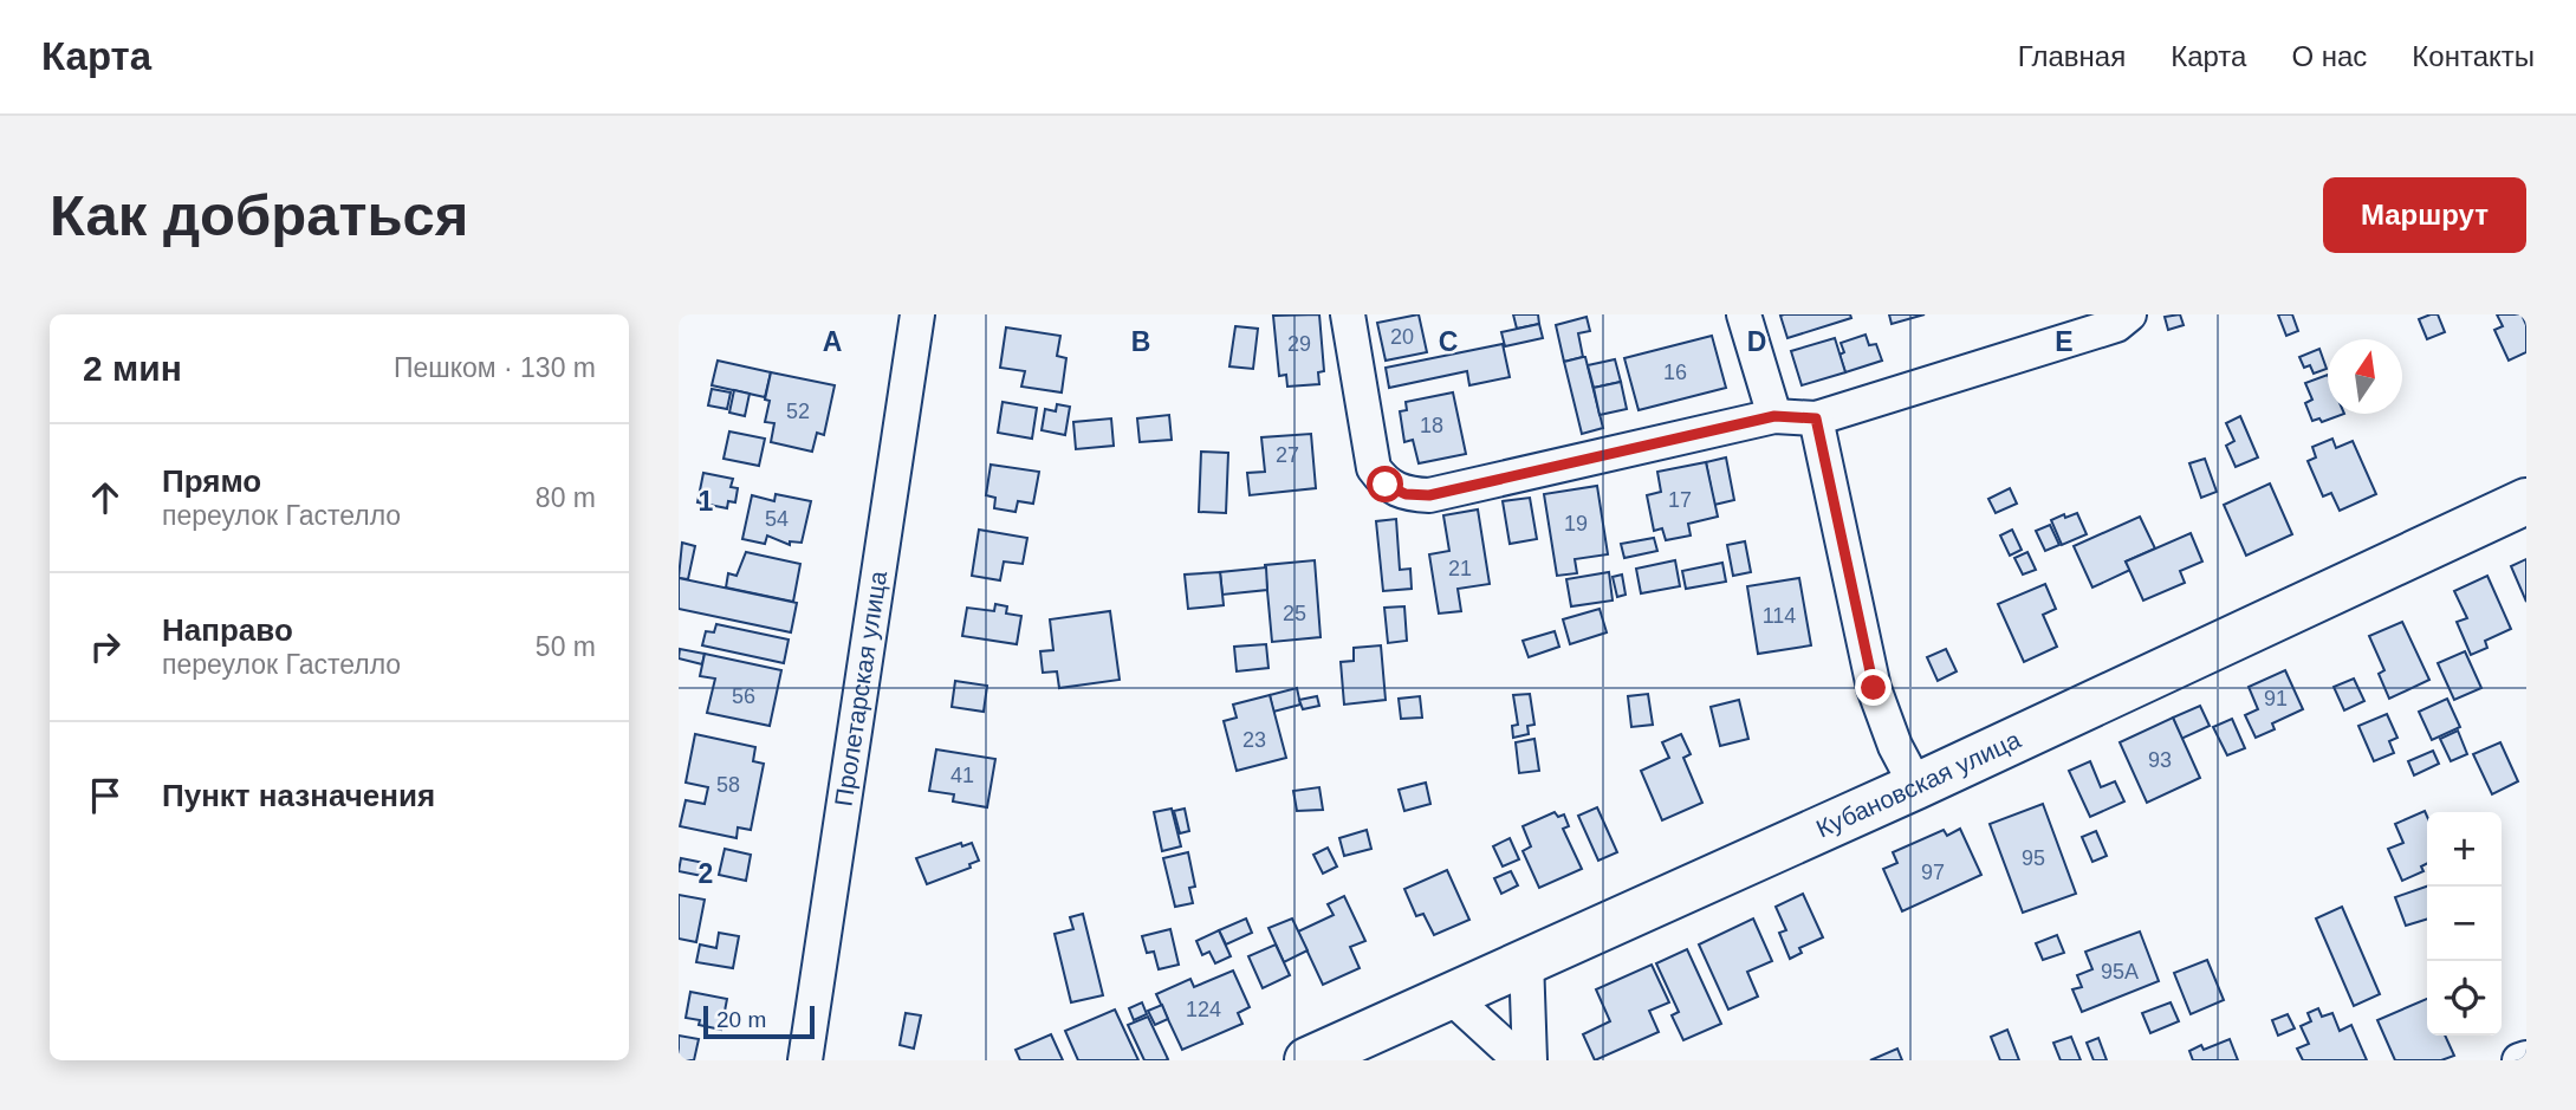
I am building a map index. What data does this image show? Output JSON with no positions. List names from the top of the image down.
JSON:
{
  "streets": {
    "street": ["Пролетарская улица", "Кубановская улица"]
  },
  "house_numbers": [
    "20",
    "29",
    "16",
    "52",
    "18",
    "27",
    "17",
    "54",
    "19",
    "21",
    "25",
    "114",
    "56",
    "91",
    "23",
    "93",
    "41",
    "58",
    "95",
    "97",
    "95А",
    "124"
  ],
  "scale_bar": "20 m",
  "north": "top",
  "page": {
    "header": "Карта",
    "nav": [
      "Главная",
      "Карта",
      "О нас",
      "Контакты"
    ],
    "buttons": "Маршрут",
    "title": "Как добраться",
    "heading": ["2 мин", "Пешком · 130 m"],
    "list": [
      ["Прямо", "переулок Гастелло", "80 m"],
      ["Направо", "переулок Гастелло", "50 m"],
      "Пункт назначения"
    ],
    "map_buttons": ["+", "−"],
    "scale": "20 m"
  },
  "grid": {
    "columns": [
      "A",
      "B",
      "C",
      "D",
      "E"
    ],
    "rows": ["1", "2"]
  }
}
